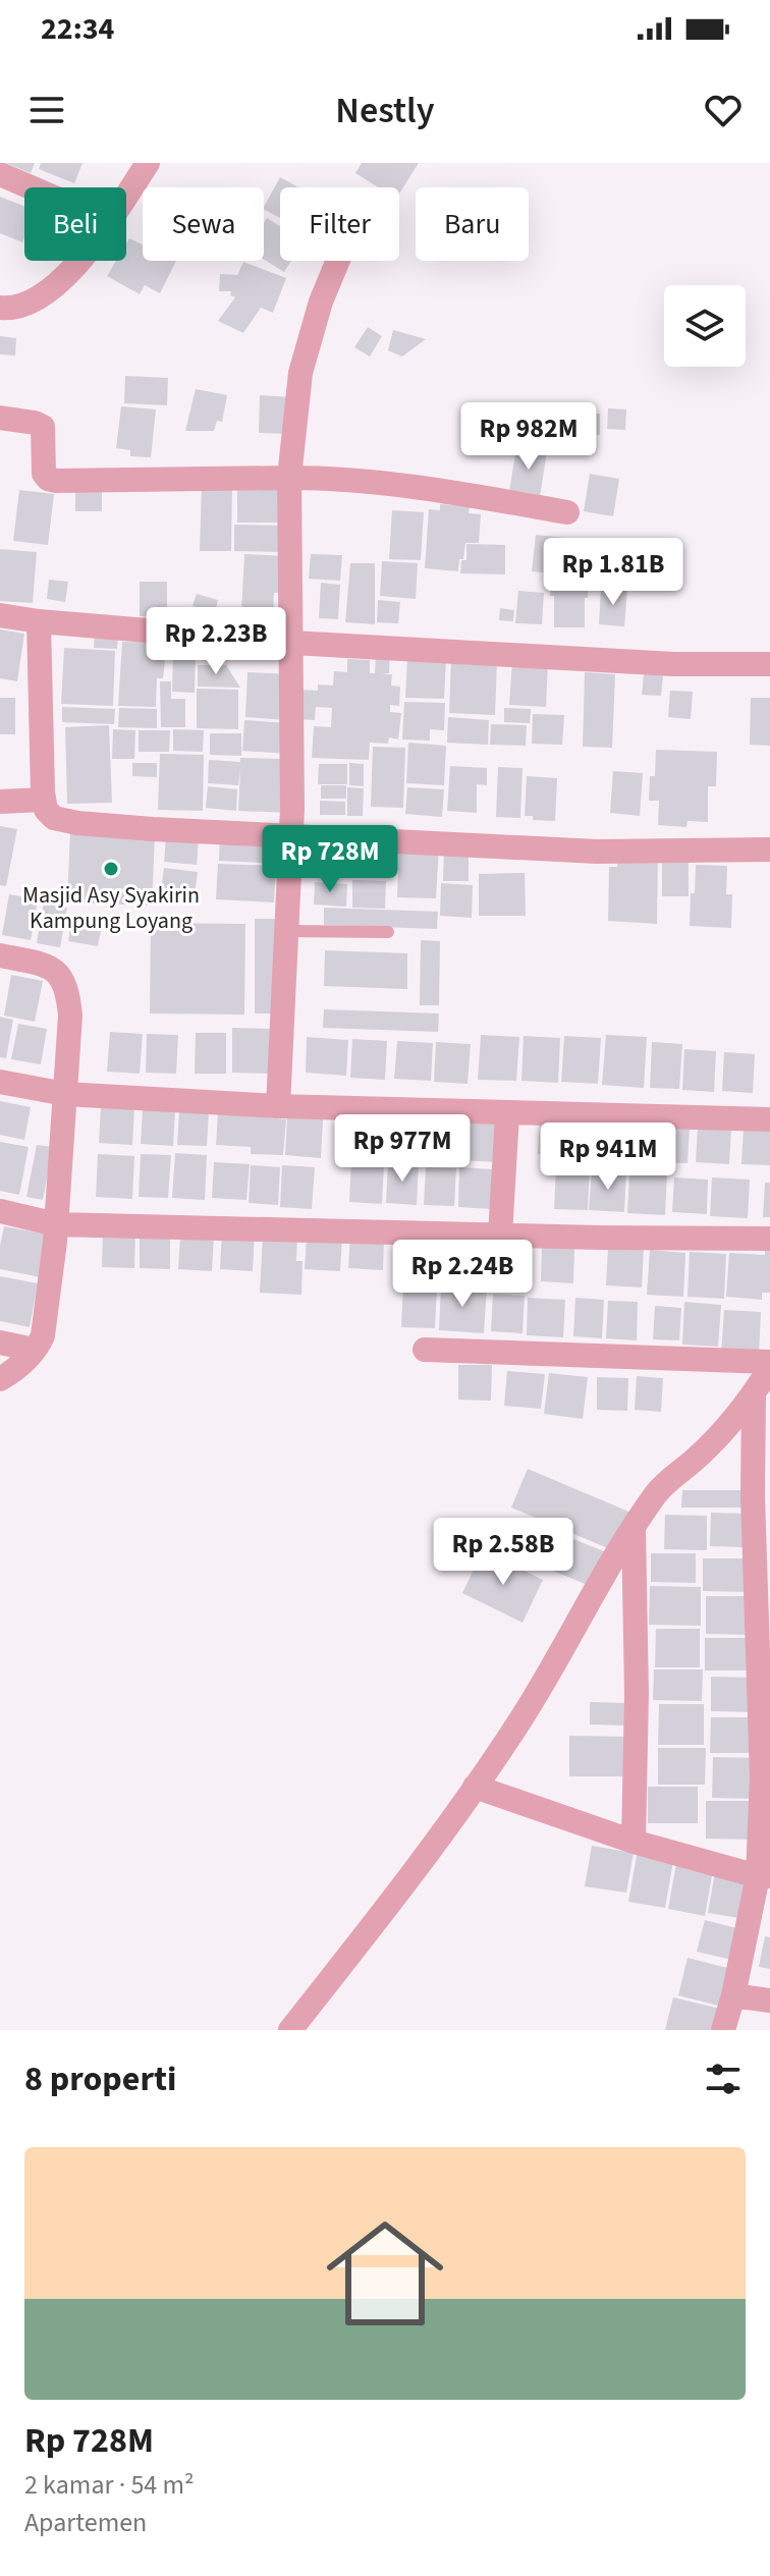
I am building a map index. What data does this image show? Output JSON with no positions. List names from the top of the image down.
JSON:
{
  "places": ["Masjid Asy Syakirin Kampung Loyang"],
  "page": {
    "status": "22:34",
    "header": "Nestly",
    "chip": [
      "Beli",
      "Sewa",
      "Filter",
      "Baru"
    ],
    "price": [
      "Rp 982M",
      "Rp 1.81B",
      "Rp 2.23B",
      "Rp 728M",
      "Rp 977M",
      "Rp 941M",
      "Rp 2.24B",
      "Rp 2.58B"
    ],
    "heading": "8 properti",
    "list": [
      {
        "name": "Rp 728M",
        "note": "2 kamar · 54 m² · Apartemen"
      }
    ]
  }
}
